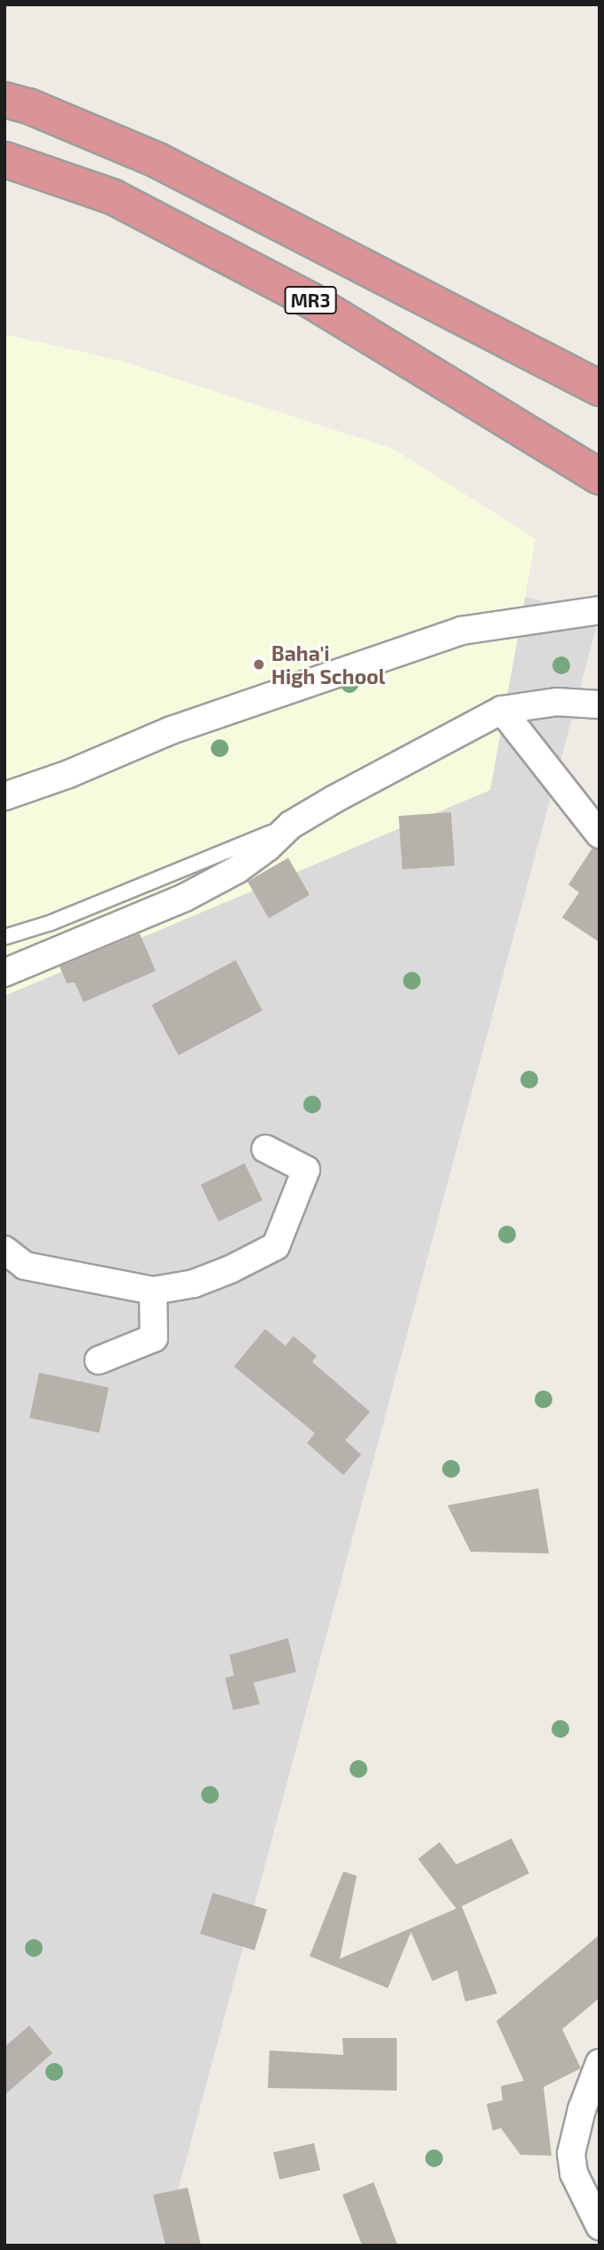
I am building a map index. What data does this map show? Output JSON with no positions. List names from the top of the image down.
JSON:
{
  "streets": {
    "highway": ["MR3"]
  },
  "places": ["Baha'i High School"]
}
